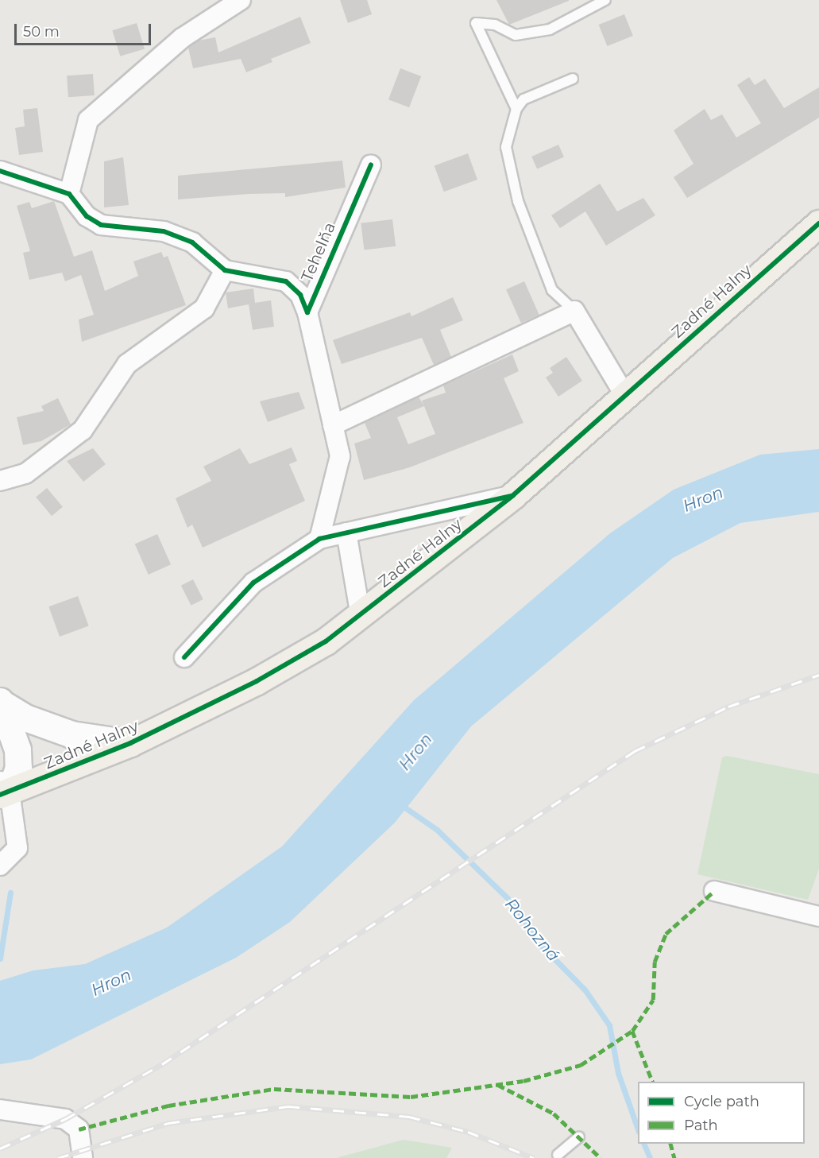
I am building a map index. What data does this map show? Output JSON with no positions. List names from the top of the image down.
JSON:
{
  "streets": {
    "main road": ["Zadné Halny"],
    "street": ["Tehelňa"]
  },
  "water": ["Hron", "Rohozná"],
  "legend": ["Cycle path", "Path"],
  "scale_bar": "50 m"
}
